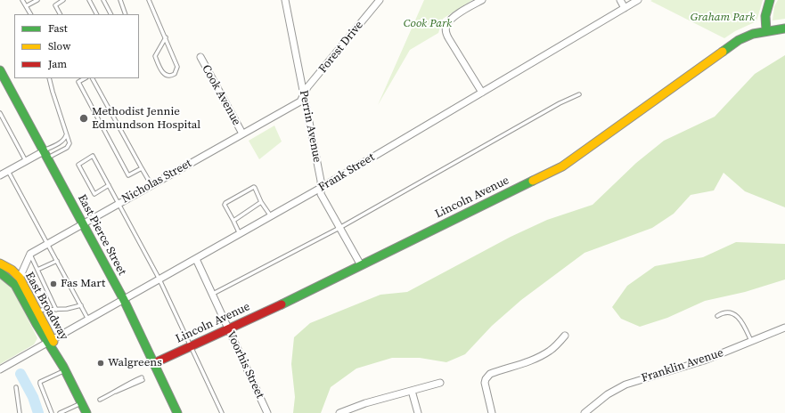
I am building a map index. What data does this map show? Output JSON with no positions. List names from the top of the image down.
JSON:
{
  "streets": {
    "street": [
      "Forest Drive",
      "Cook Avenue",
      "Perrin Avenue",
      "Frank Street",
      "Nicholas Street",
      "Lincoln Avenue",
      "East Pierce Street",
      "East Broadway",
      "Voorhis Street",
      "Franklin Avenue"
    ]
  },
  "crossings": [
    ["Forest Drive", "Perrin Avenue"],
    ["Forest Drive", "Nicholas Street"],
    ["Cook Avenue", "Nicholas Street"],
    ["Perrin Avenue", "Frank Street"],
    ["Perrin Avenue", "Nicholas Street"],
    ["Perrin Avenue", "Lincoln Avenue"],
    ["Frank Street", "East Pierce Street"],
    ["Frank Street", "East Broadway"],
    ["Frank Street", "Voorhis Street"],
    ["Nicholas Street", "East Pierce Street"],
    ["Lincoln Avenue", "East Pierce Street"],
    ["Lincoln Avenue", "Voorhis Street"]
  ],
  "parks": ["Graham Park", "Cook Park"],
  "places": ["Methodist Jennie Edmundson Hospital", "Fas Mart", "Walgreens"],
  "legend": ["Fast", "Slow", "Jam"]
}
